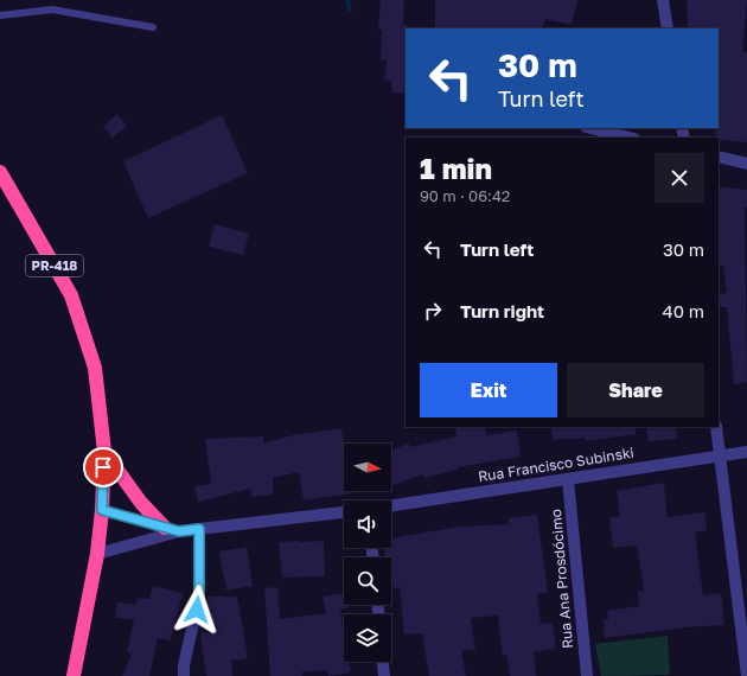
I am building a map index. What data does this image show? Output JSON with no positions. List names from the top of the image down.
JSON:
{
  "streets": {
    "highway": ["PR-418"],
    "street": ["Rua Francisco Subinski", "Rua Ana Prosdócimo"]
  },
  "crossings": [
    ["Rua Francisco Subinski", "Rua Ana Prosdócimo"]
  ],
  "north": "right",
  "page": {
    "turn": ["30 m", "Turn left"],
    "heading": ["1 min", "90 m · 06:42"],
    "list": [
      {
        "name": "Turn left",
        "value": "30 m"
      },
      {
        "name": "Turn right",
        "value": "40 m"
      }
    ],
    "buttons": ["Exit", "Share"]
  }
}
